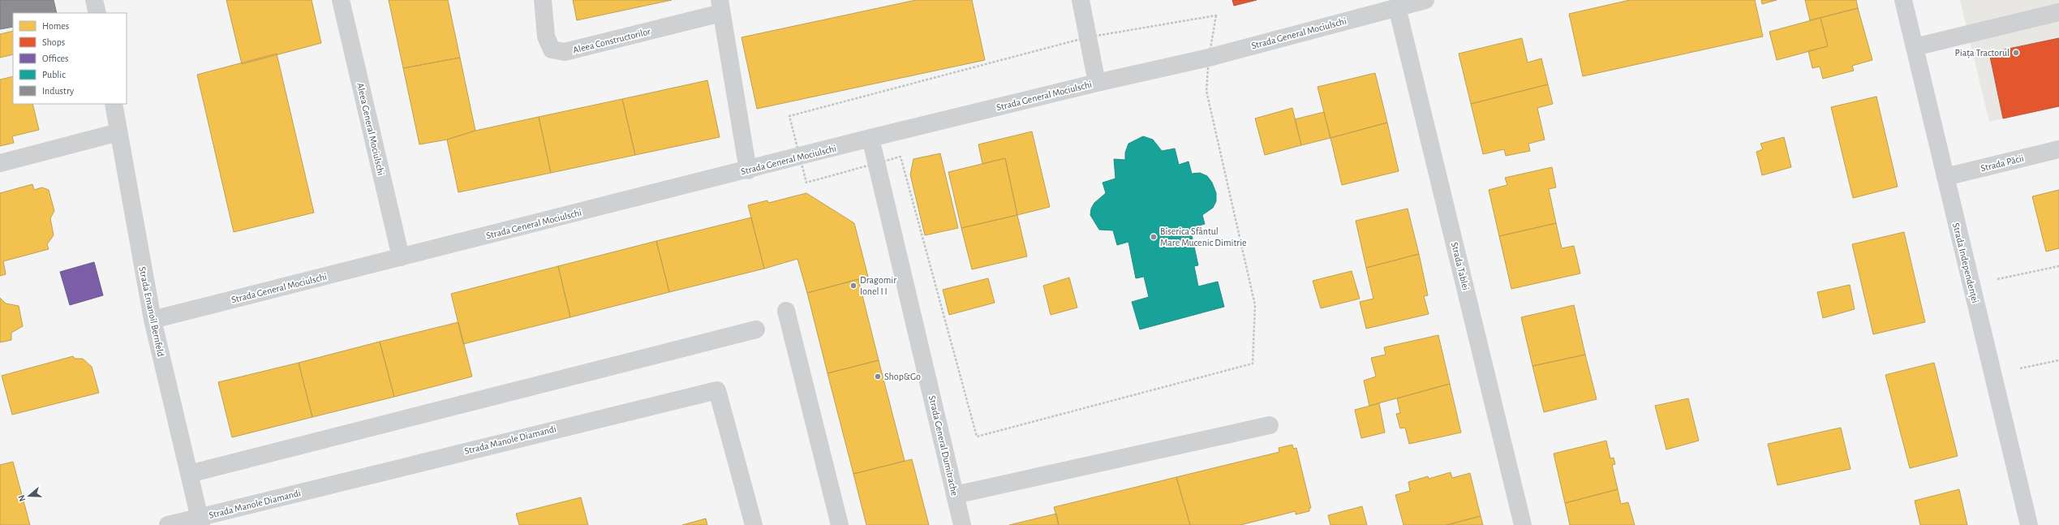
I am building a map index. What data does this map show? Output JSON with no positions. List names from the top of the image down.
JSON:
{
  "streets": {
    "main road": ["Strada Independenței"],
    "street": [
      "Strada General Mociulschi",
      "Aleea Constructorilor",
      "Aleea General Mociulschi",
      "Strada Păcii",
      "Strada Tablei",
      "Strada Emanoil Bernfeld",
      "Strada Manole Diamandi",
      "Strada General Dumitrache"
    ]
  },
  "crossings": [
    ["Strada General Mociulschi", "Aleea Constructorilor"],
    ["Strada General Mociulschi", "Aleea General Mociulschi"],
    ["Strada General Mociulschi", "Strada Tablei"],
    ["Strada General Mociulschi", "Strada Emanoil Bernfeld"],
    ["Strada General Mociulschi", "Strada General Dumitrache"],
    ["Strada Păcii", "Strada Independenței"],
    ["Strada Emanoil Bernfeld", "Strada Manole Diamandi"]
  ],
  "places": [
    "Piața Tractorul",
    "Biserica Sfântul Mare Mucenic Dimitrie",
    "Dragomir Ionel I I",
    "Shop&Go"
  ],
  "legend": [
    "Homes",
    "Shops",
    "Offices",
    "Public",
    "Industry"
  ],
  "north": "left"
}
